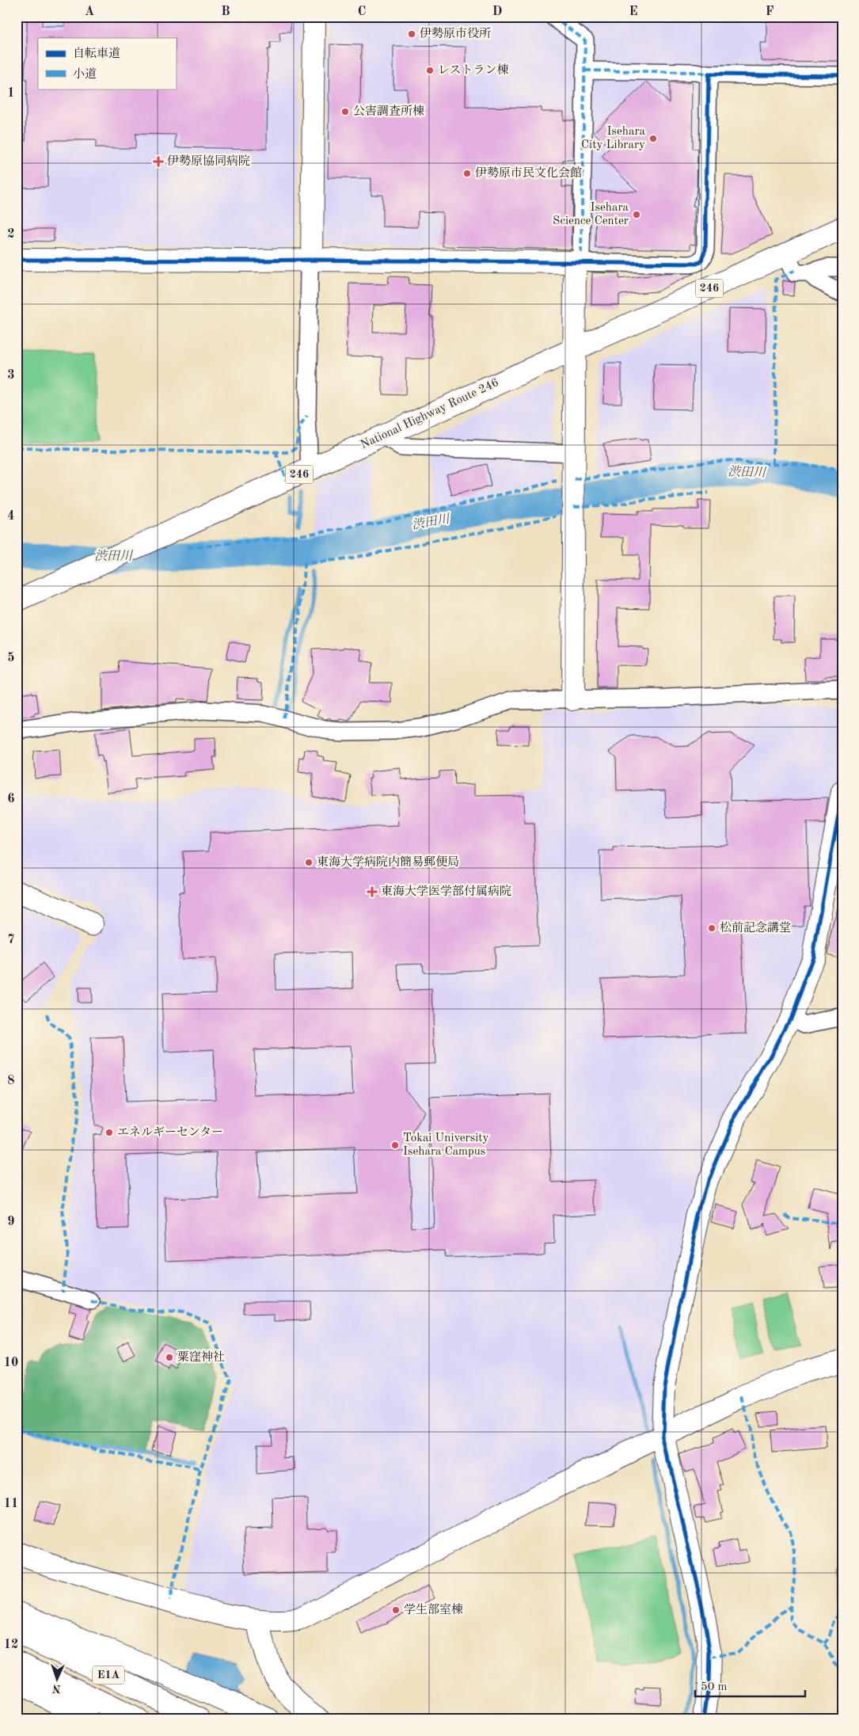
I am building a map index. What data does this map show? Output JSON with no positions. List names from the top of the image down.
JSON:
{
  "streets": {
    "main road": ["246", "National Highway Route 246", "E1A"]
  },
  "water": ["渋田川"],
  "places": {
    "other": [
      "伊勢原市役所",
      "レストラン棟",
      "公害調査所棟",
      "Isehara City Library",
      "伊勢原市民文化会館",
      "Isehara Science Center",
      "東海大学病院内簡易郵便局",
      "松前記念講堂",
      "エネルギーセンター",
      "Tokai University Isehara Campus",
      "粟窪神社",
      "学生部室棟"
    ],
    "health": ["伊勢原協同病院", "東海大学医学部付属病院"]
  },
  "legend": ["自転車道", "小道"],
  "scale_bar": "50 m",
  "north": "bottom",
  "grid": {
    "columns": [
      "A",
      "B",
      "C",
      "D",
      "E",
      "F"
    ],
    "rows": [
      "1",
      "2",
      "3",
      "4",
      "5",
      "6",
      "7",
      "8",
      "9",
      "10",
      "11",
      "12"
    ]
  }
}
